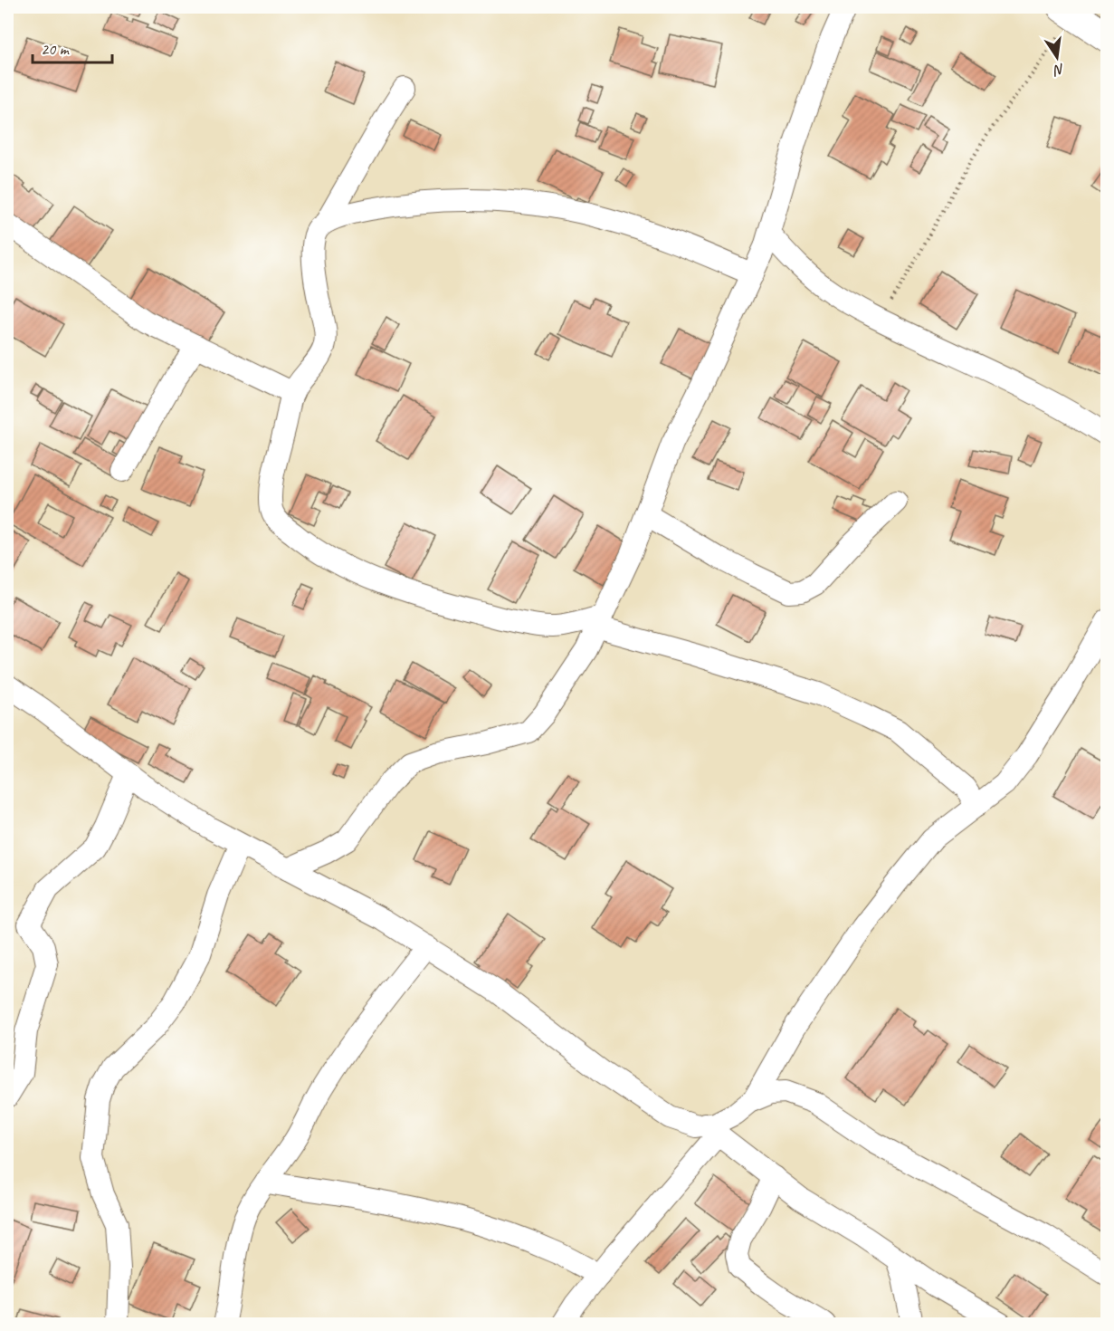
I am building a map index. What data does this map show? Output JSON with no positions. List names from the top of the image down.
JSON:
{
  "scale_bar": "20 m",
  "north": "bottom"
}
